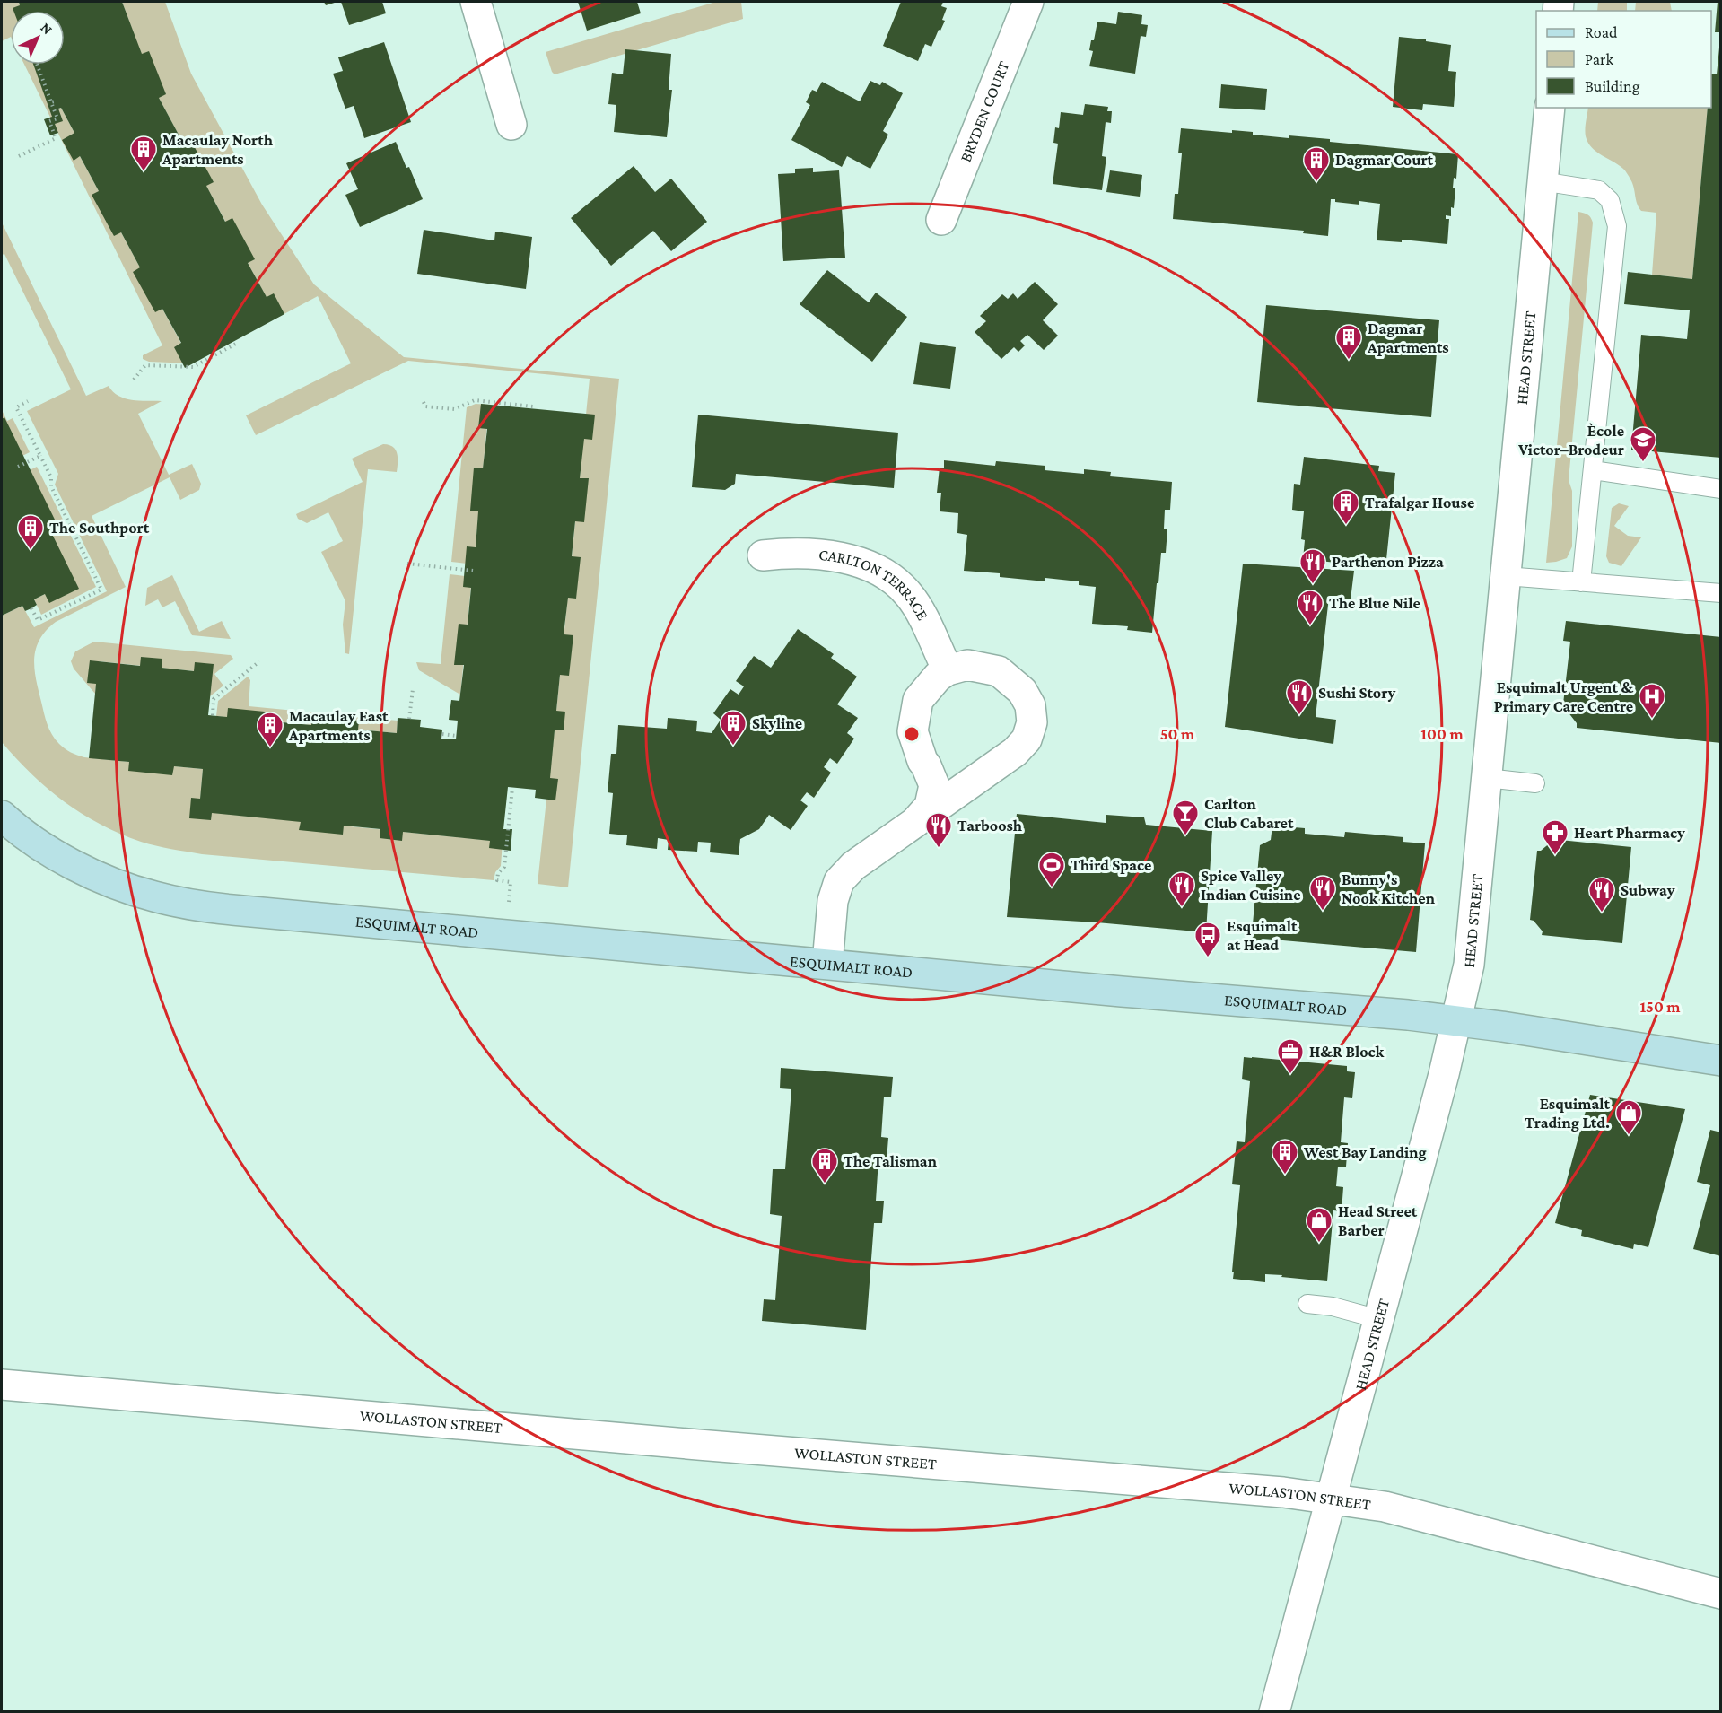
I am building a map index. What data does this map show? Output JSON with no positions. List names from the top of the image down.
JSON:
{
  "streets": {
    "main road": ["ESQUIMALT ROAD"],
    "street": [
      "BRYDEN COURT",
      "HEAD STREET",
      "CARLTON TERRACE",
      "WOLLASTON STREET"
    ]
  },
  "crossings": [
    ["HEAD STREET", "ESQUIMALT ROAD"],
    ["HEAD STREET", "WOLLASTON STREET"]
  ],
  "places": {
    "building": [
      "Macaulay North Apartments",
      "Dagmar Court",
      "Dagmar Apartments",
      "Trafalgar House",
      "The Southport",
      "Skyline",
      "Macaulay East Apartments",
      "West Bay Landing",
      "The Talisman"
    ],
    "school or university": ["Ècole Victor–Brodeur"],
    "restaurant": [
      "Parthenon Pizza",
      "The Blue Nile",
      "Sushi Story",
      "Tarboosh",
      "Spice Valley Indian Cuisine",
      "Bunny's Nook Kitchen",
      "Subway"
    ],
    "hospital": ["Esquimalt Urgent & Primary Care Centre"],
    "bar": ["Carlton Club Cabaret"],
    "pharmacy": ["Heart Pharmacy"],
    "sports": ["Third Space"],
    "bus stop": ["Esquimalt at Head"],
    "office": ["H&R Block"],
    "shop": ["Esquimalt Trading Ltd.", "Head Street Barber"]
  },
  "legend": ["Road", "Park", "Building"],
  "north": "top right",
  "rings": ["50 m", "100 m", "150 m"]
}
